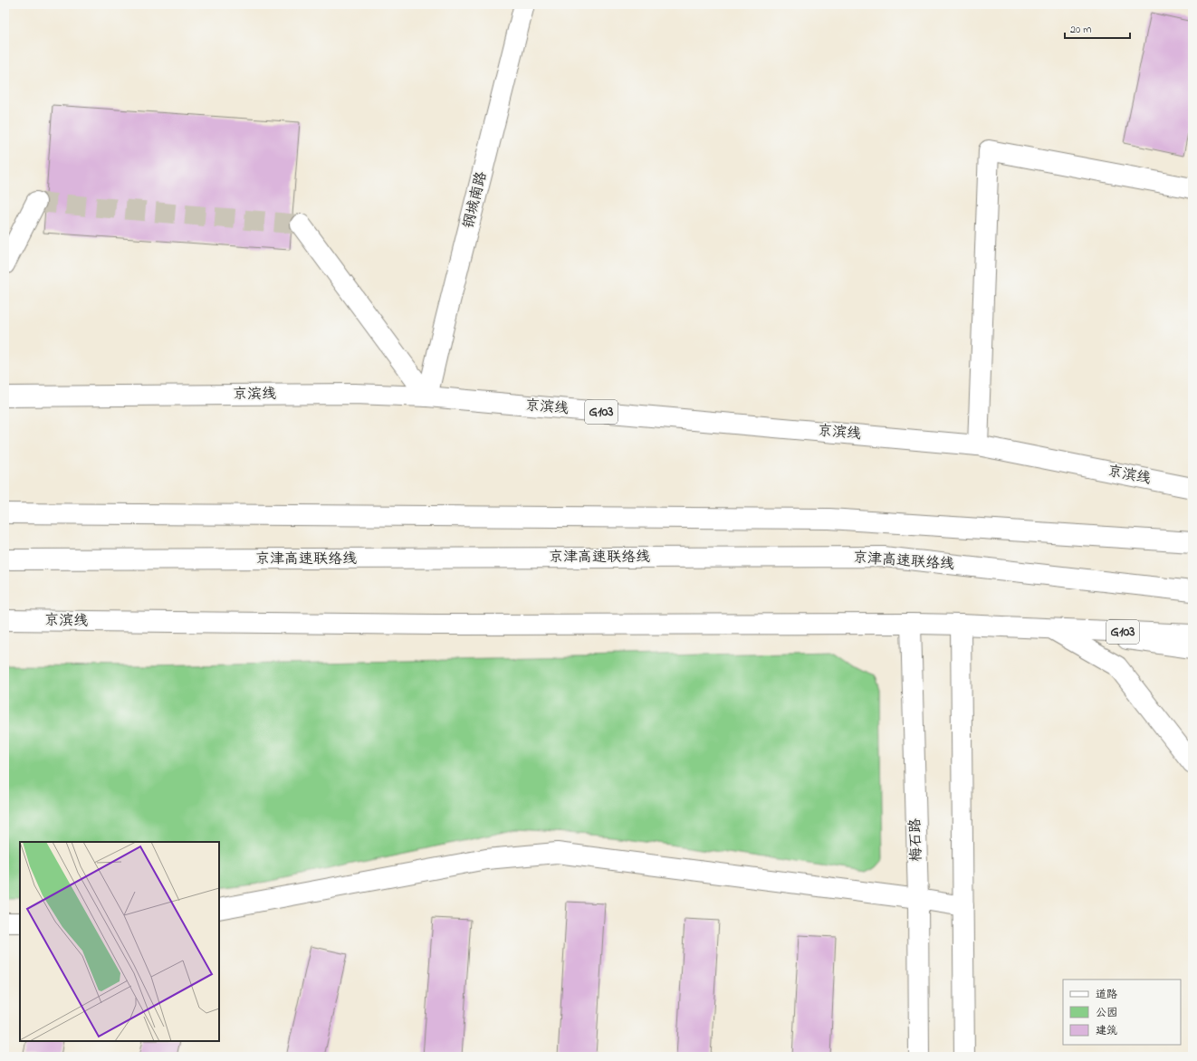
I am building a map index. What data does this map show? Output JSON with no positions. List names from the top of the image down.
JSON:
{
  "streets": {
    "main road": [
      "钢城南路",
      "京滨线",
      "G103",
      "京津高速联络线",
      "梅石路"
    ]
  },
  "crossings": [
    ["钢城南路", "京滨线"],
    ["京滨线", "梅石路"]
  ],
  "legend": ["道路", "公园", "建筑"],
  "scale_bar": "20 m"
}
